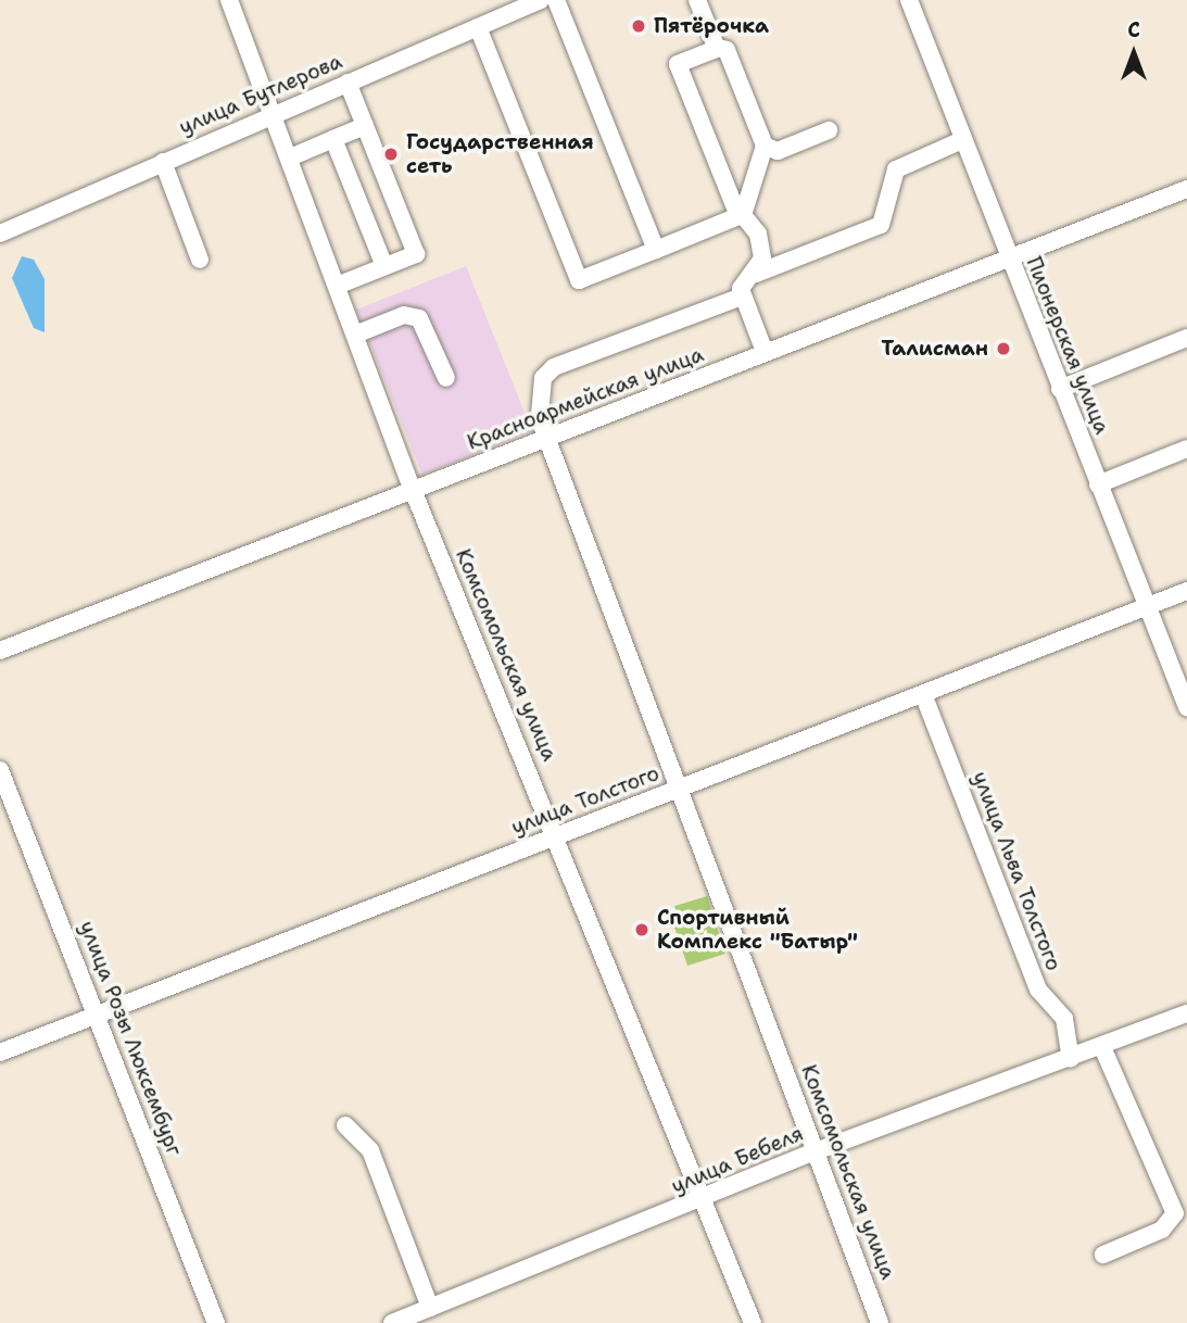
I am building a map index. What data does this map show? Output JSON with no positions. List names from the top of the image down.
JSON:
{
  "streets": {
    "street": [
      "улица Бутлерова",
      "Пионерская улица",
      "Красноармейская улица",
      "Комсомольская улица",
      "улица Толстого",
      "улица Льва Толстого",
      "улица Розы Люксембург",
      "улица Бебеля"
    ]
  },
  "crossings": [
    ["улица Бутлерова", "Комсомольская улица"],
    ["Пионерская улица", "Красноармейская улица"],
    ["Пионерская улица", "улица Толстого"],
    ["Красноармейская улица", "Комсомольская улица"],
    ["Комсомольская улица", "улица Толстого"],
    ["Комсомольская улица", "улица Бебеля"],
    ["улица Толстого", "улица Льва Толстого"],
    ["улица Толстого", "улица Розы Люксембург"],
    ["улица Льва Толстого", "улица Бебеля"]
  ],
  "places": [
    "Пятёрочка",
    "Государственная сеть",
    "Талисман",
    "Спортивный Комплекс \"Батыр\""
  ],
  "north": "top"
}
